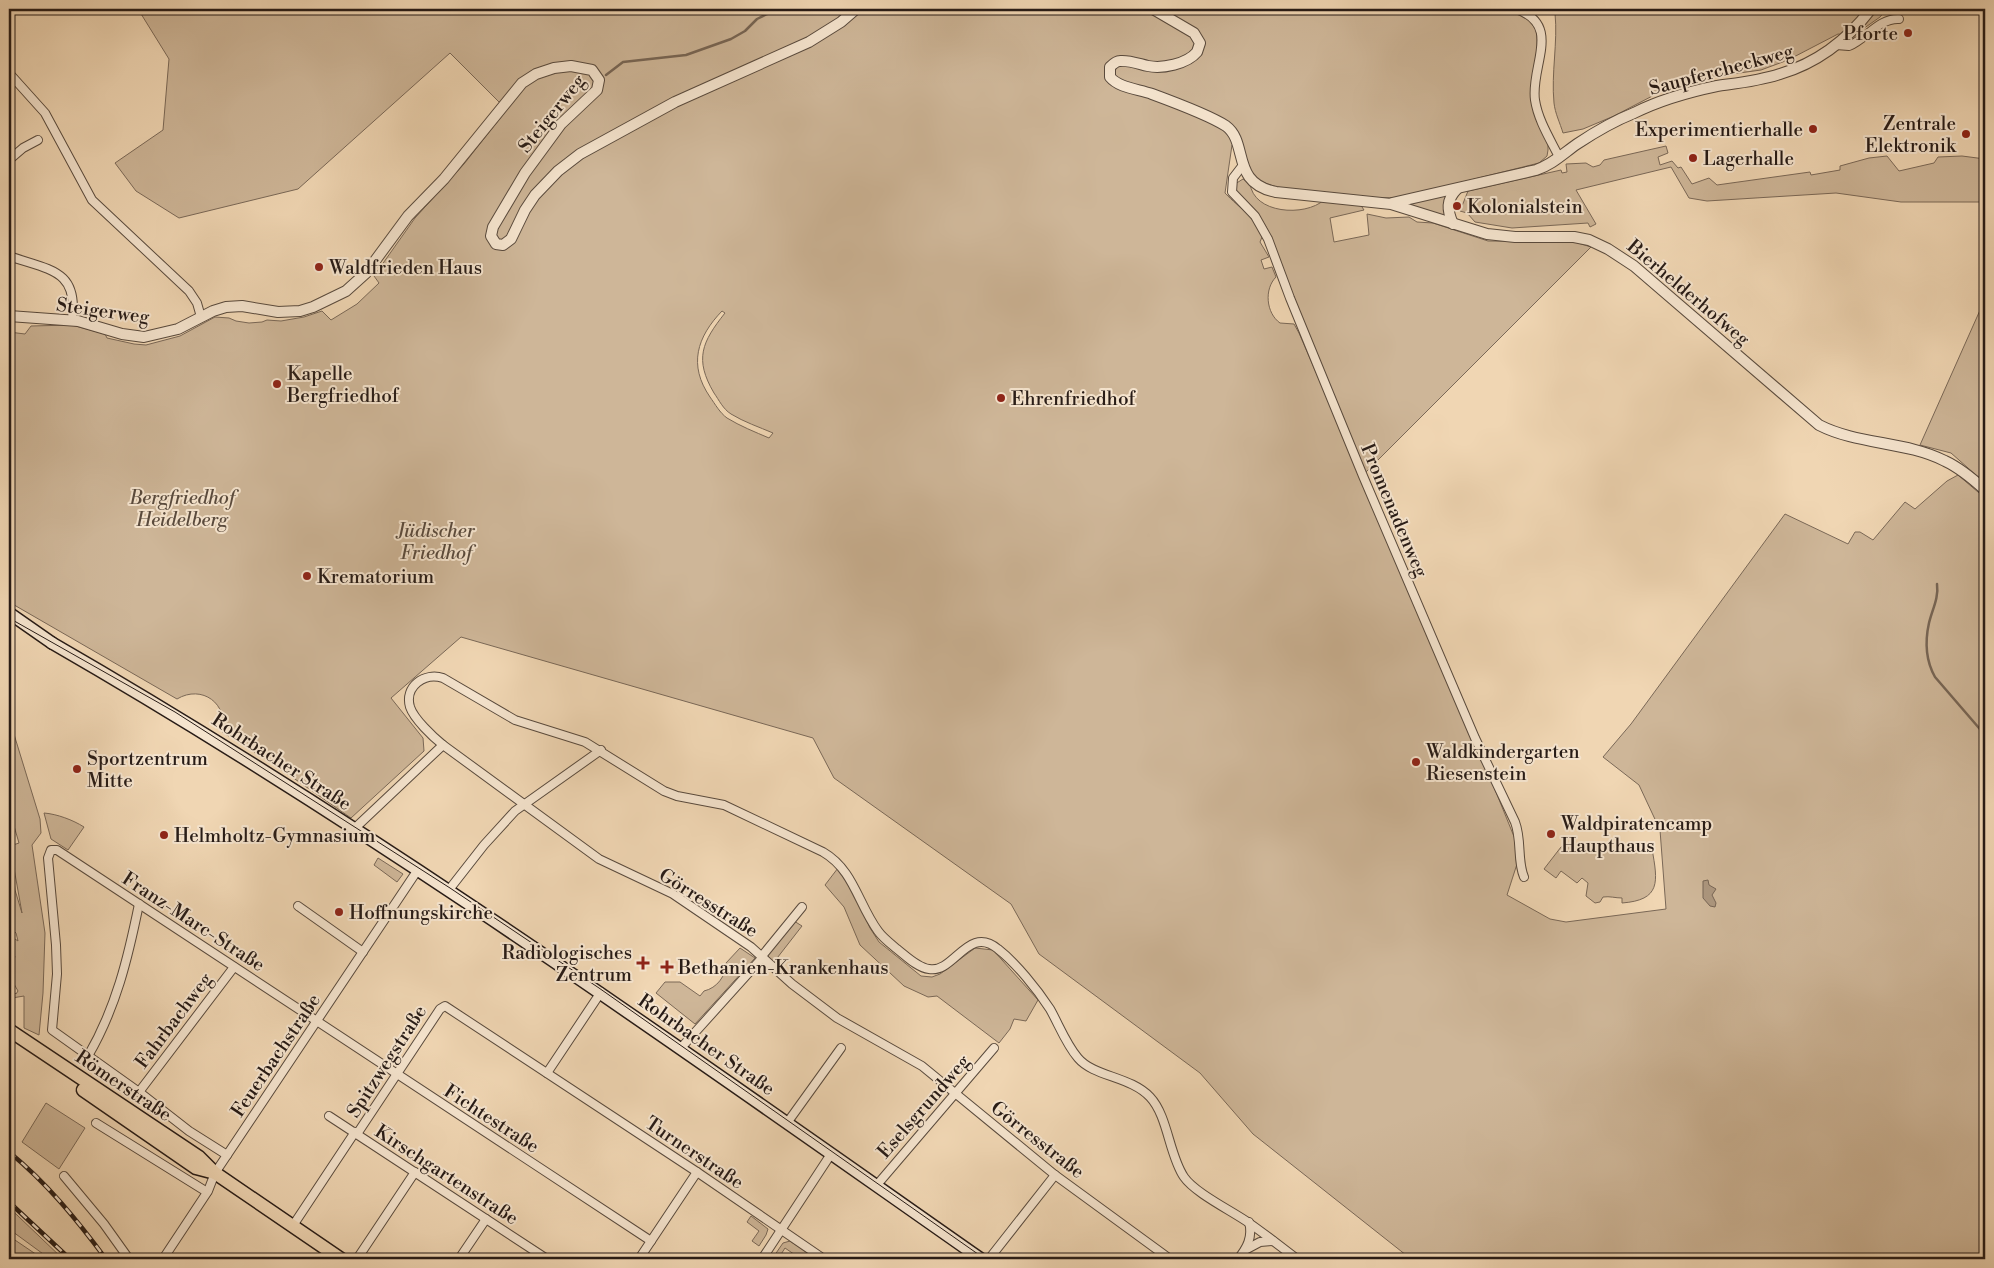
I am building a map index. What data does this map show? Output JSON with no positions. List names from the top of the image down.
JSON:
{
  "streets": {
    "main road": ["Rohrbacher Straße", "Römerstraße"],
    "street": [
      "Saupfercheckweg",
      "Steigerweg",
      "Bierhelderhofweg",
      "Promenadenweg",
      "Görresstraße",
      "Franz-Marc-Straße",
      "Fahrbachweg",
      "Feuerbachstraße",
      "Spitzwegstraße",
      "Eselsgrundweg",
      "Fichtestraße",
      "Turnerstraße",
      "Kirschgartenstraße"
    ]
  },
  "crossings": [
    ["Saupfercheckweg", "Bierhelderhofweg"],
    ["Bierhelderhofweg", "Promenadenweg"],
    ["Rohrbacher Straße", "Feuerbachstraße"],
    ["Rohrbacher Straße", "Eselsgrundweg"],
    ["Görresstraße", "Eselsgrundweg"],
    ["Franz-Marc-Straße", "Fahrbachweg"],
    ["Franz-Marc-Straße", "Feuerbachstraße"],
    ["Franz-Marc-Straße", "Fichtestraße"],
    ["Feuerbachstraße", "Römerstraße"],
    ["Feuerbachstraße", "Fichtestraße"],
    ["Spitzwegstraße", "Römerstraße"],
    ["Spitzwegstraße", "Fichtestraße"],
    ["Spitzwegstraße", "Turnerstraße"],
    ["Spitzwegstraße", "Kirschgartenstraße"]
  ],
  "parks": ["Bergfriedhof Heidelberg", "Jüdischer Friedhof"],
  "places": {
    "other": [
      "Pforte",
      "Experimentierhalle",
      "Zentrale Elektronik",
      "Lagerhalle",
      "Kolonialstein",
      "Waldfrieden Haus",
      "Kapelle Bergfriedhof",
      "Ehrenfriedhof",
      "Krematorium",
      "Waldkindergarten Riesenstein",
      "Sportzentrum Mitte",
      "Waldpiratencamp Haupthaus",
      "Helmholtz-Gymnasium",
      "Hoffnungskirche"
    ],
    "health": ["Radiologisches Zentrum", "Bethanien-Krankenhaus"]
  }
}
